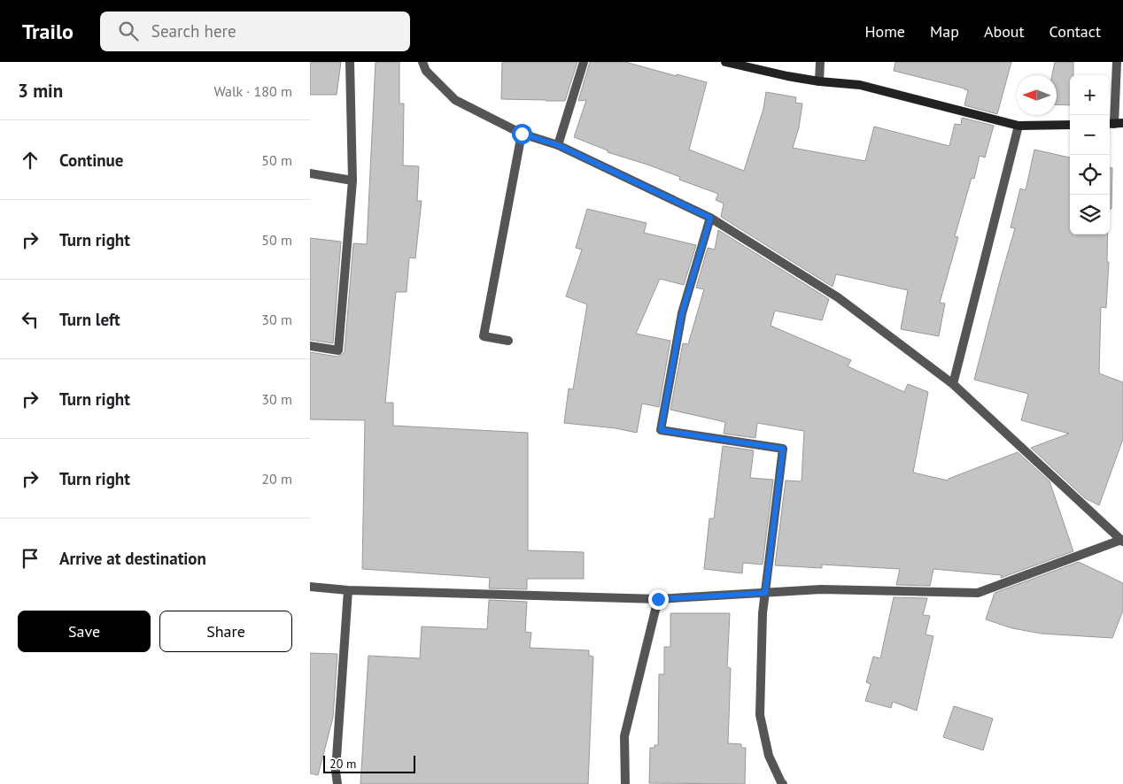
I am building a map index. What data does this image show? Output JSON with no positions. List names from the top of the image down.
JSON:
{
  "scale_bar": "20 m",
  "north": "left",
  "page": {
    "header": "Trailo",
    "search": "Search here",
    "nav": [
      "Home",
      "Map",
      "About",
      "Contact"
    ],
    "heading": ["3 min", "Walk · 180 m"],
    "map_buttons": ["+", "−"],
    "list": [
      ["Continue", "50 m"],
      ["Turn right", "50 m"],
      ["Turn left", "30 m"],
      ["Turn right", "30 m"],
      ["Turn right", "20 m"],
      "Arrive at destination"
    ],
    "buttons": ["Save", "Share"],
    "scale": "20 m"
  }
}
